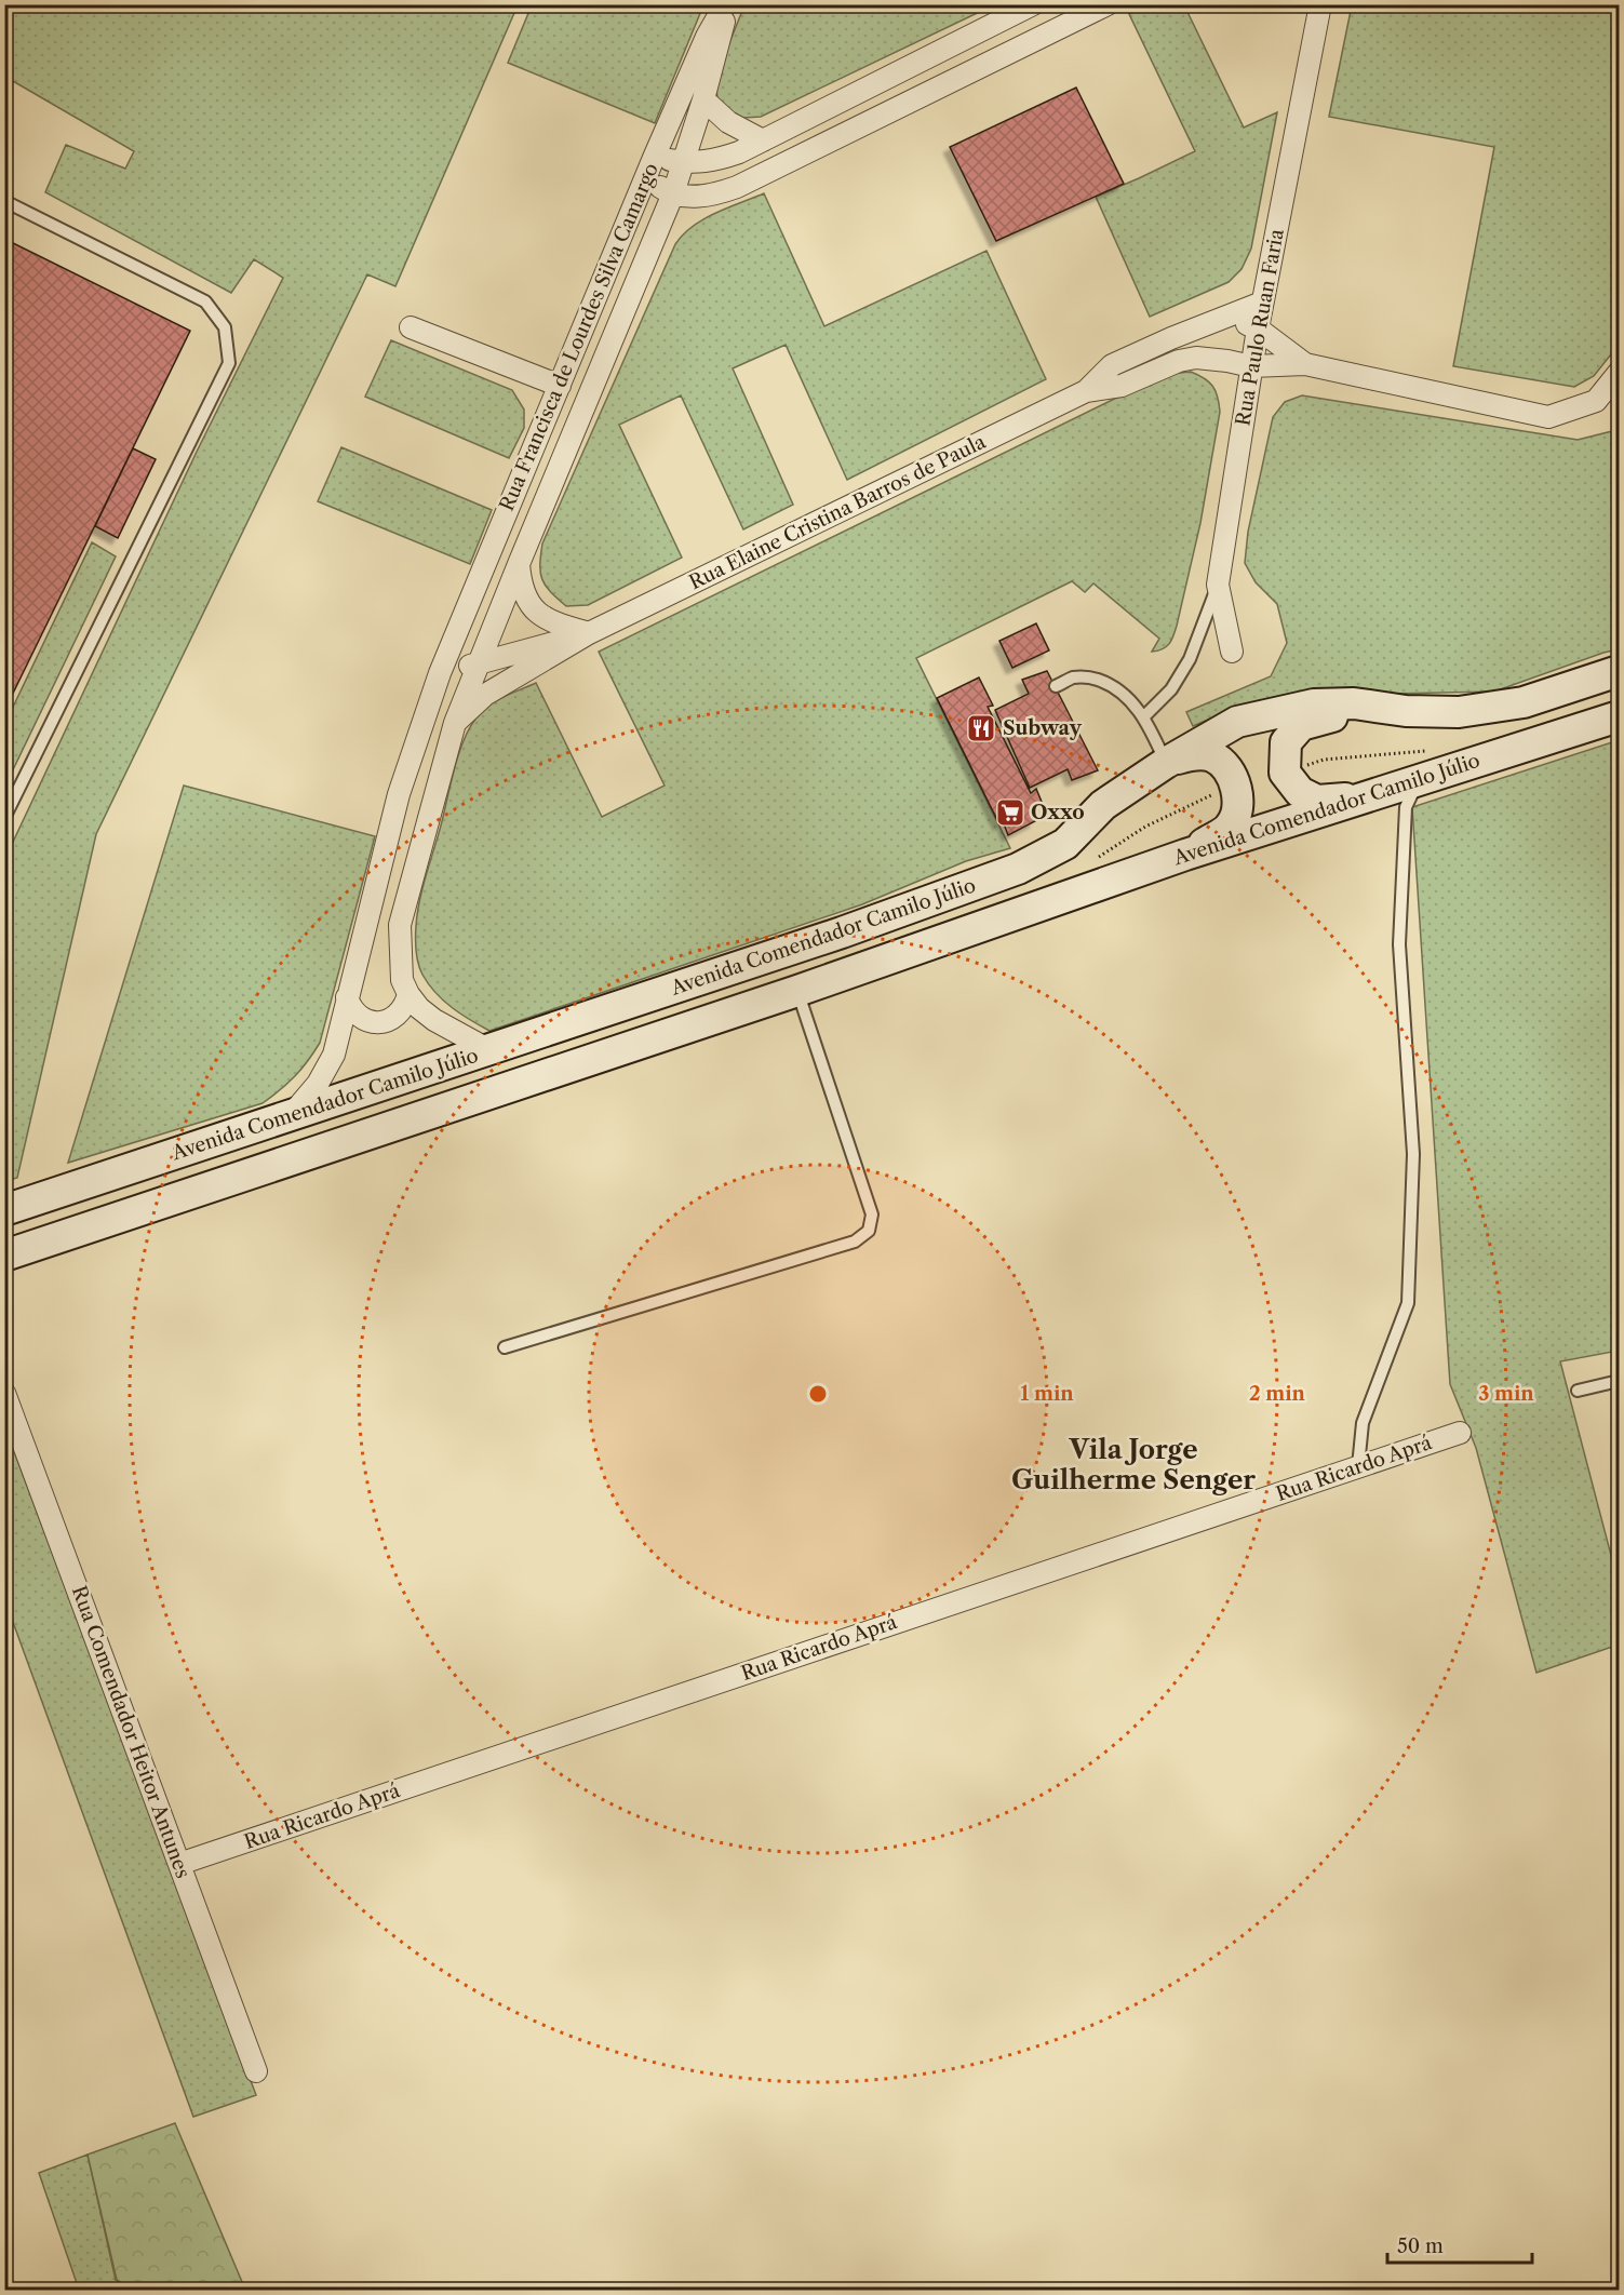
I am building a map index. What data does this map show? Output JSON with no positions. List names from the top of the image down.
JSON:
{
  "streets": {
    "main road": ["Avenida Comendador Camilo Júlio"],
    "street": [
      "Rua Paulo Ruan Faria",
      "Rua Francisca de Lourdes Silva Camargo",
      "Rua Elaine Cristina Barros de Paula",
      "Rua Ricardo Aprá",
      "Rua Comendador Heitor Antunes"
    ]
  },
  "crossings": [
    ["Rua Paulo Ruan Faria", "Rua Elaine Cristina Barros de Paula"],
    ["Rua Francisca de Lourdes Silva Camargo", "Rua Elaine Cristina Barros de Paula"],
    ["Rua Francisca de Lourdes Silva Camargo", "Avenida Comendador Camilo Júlio"],
    ["Rua Ricardo Aprá", "Rua Comendador Heitor Antunes"]
  ],
  "districts": ["Vila Jorge Guilherme Senger"],
  "places": {
    "restaurant": ["Subway"],
    "supermarket": ["Oxxo"]
  },
  "scale_bar": "50 m",
  "rings": ["1 min", "2 min", "3 min"]
}
